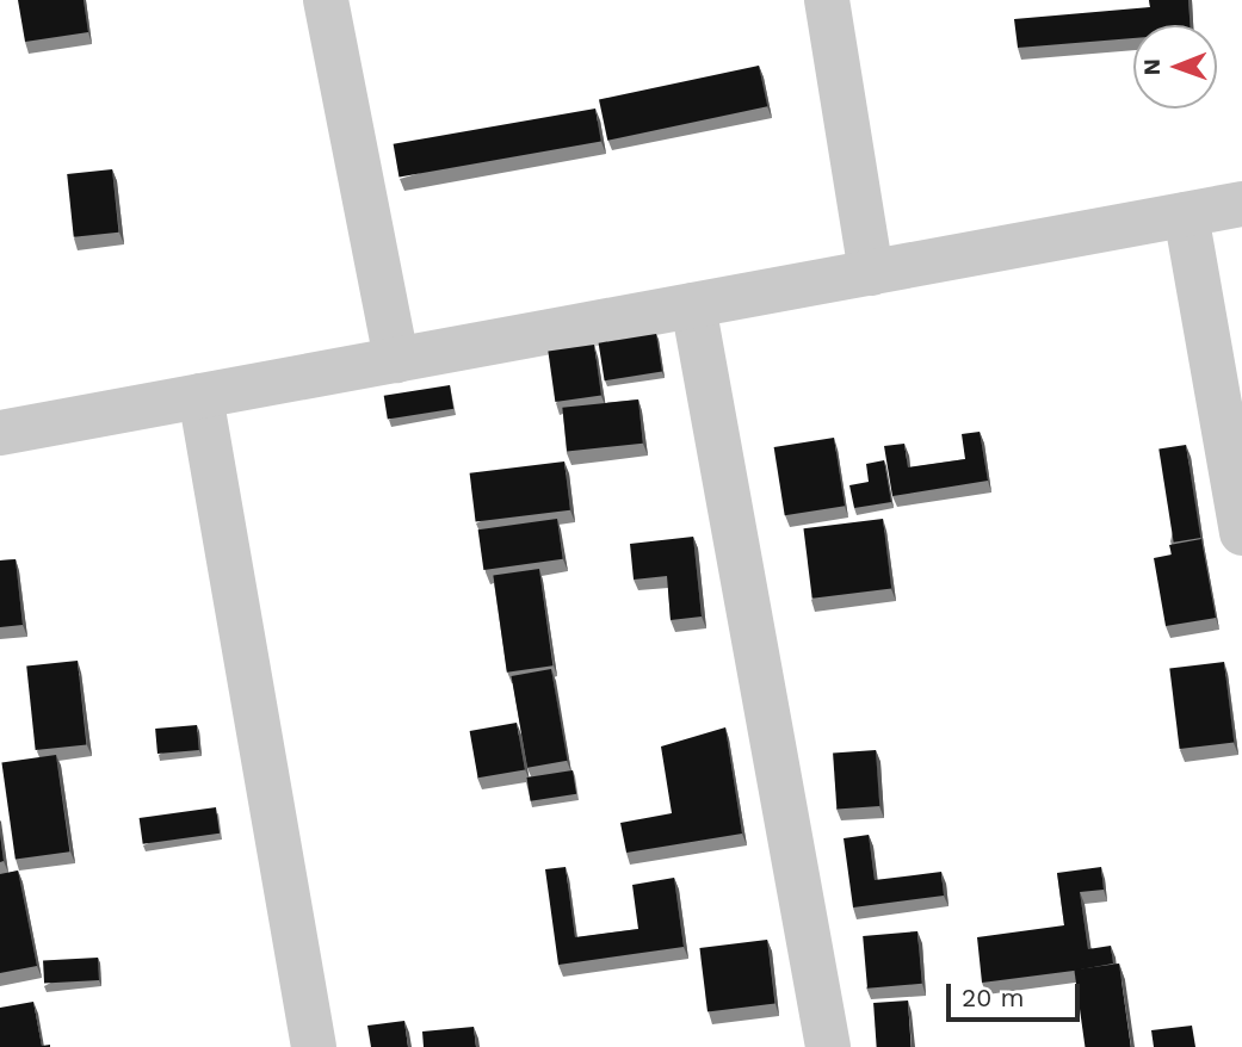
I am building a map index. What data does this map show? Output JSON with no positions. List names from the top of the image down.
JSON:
{
  "scale_bar": "20 m",
  "north": "left"
}
